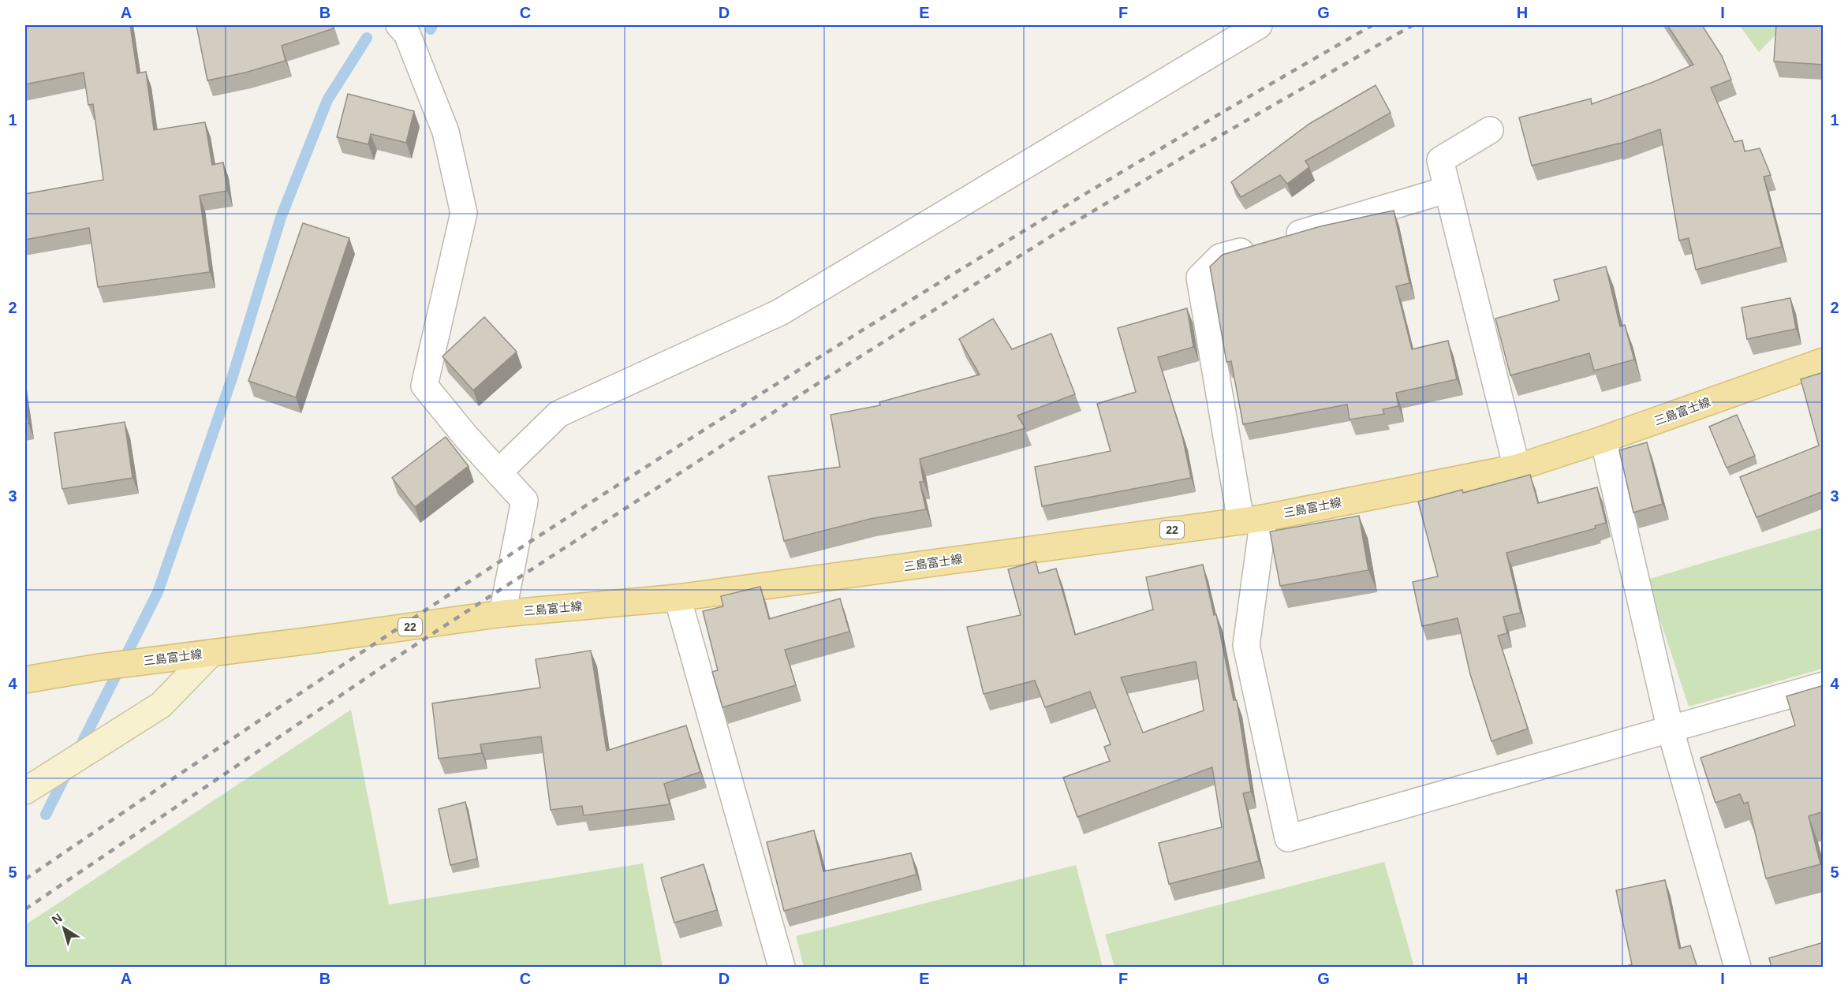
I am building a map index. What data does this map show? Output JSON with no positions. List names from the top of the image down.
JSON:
{
  "streets": {
    "main road": ["三島富士線", "22"]
  },
  "north": "top left",
  "grid": {
    "columns": [
      "A",
      "B",
      "C",
      "D",
      "E",
      "F",
      "G",
      "H",
      "I"
    ],
    "rows": [
      "1",
      "2",
      "3",
      "4",
      "5"
    ]
  }
}
